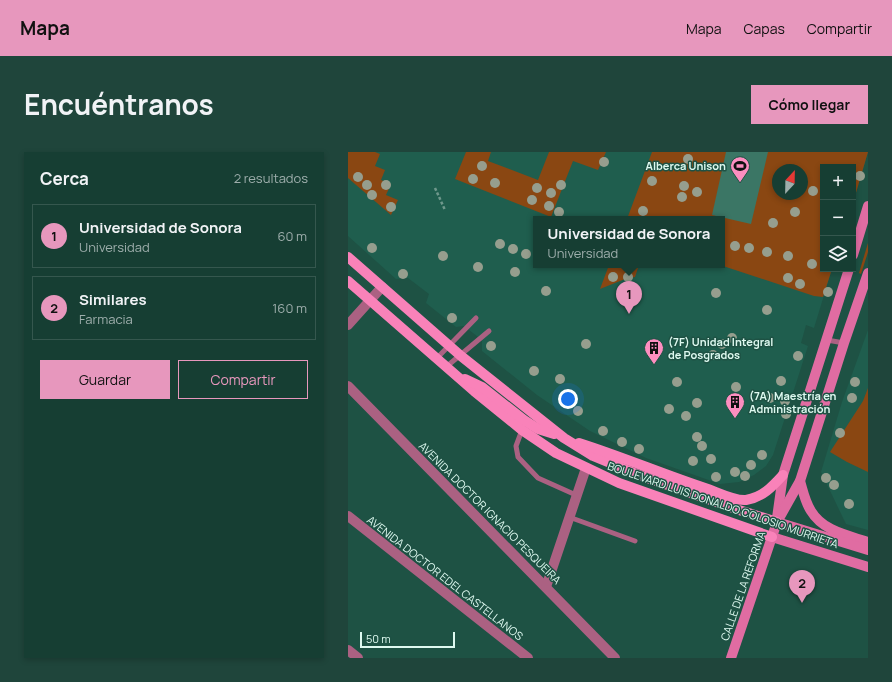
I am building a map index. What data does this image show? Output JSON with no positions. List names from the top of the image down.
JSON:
{
  "streets": {
    "main road": ["BOULEVARD LUIS DONALDO COLOSIO MURRIETA", "CALLE DE LA REFORMA"],
    "street": ["AVENIDA DOCTOR IGNACIO PESQUEIRA", "AVENIDA DOCTOR EDEL CASTELLANOS"]
  },
  "crossings": [
    ["BOULEVARD LUIS DONALDO COLOSIO MURRIETA", "CALLE DE LA REFORMA"]
  ],
  "places": {
    "sports": ["Alberca Unison"],
    "building": ["(7F) Unidad Integral de Posgrados", "(7A) Maestría en Administración"]
  },
  "scale_bar": "50 m",
  "north": "top",
  "page": {
    "header": "Mapa",
    "nav": ["Mapa", "Capas", "Compartir"],
    "title": "Encuéntranos",
    "buttons": [
      "Cómo llegar",
      ["Guardar", "Compartir"]
    ],
    "heading": ["Cerca", "2 resultados"],
    "map_buttons": ["+", "−"],
    "list": [
      {
        "mark": "1",
        "name": "Universidad de Sonora",
        "note": "Universidad",
        "value": "60 m"
      },
      {
        "mark": "2",
        "name": "Similares",
        "note": "Farmacia",
        "value": "160 m"
      }
    ],
    "popup": ["Universidad de Sonora", "Universidad"],
    "pins": ["1", "2"],
    "scale": "50 m"
  }
}
